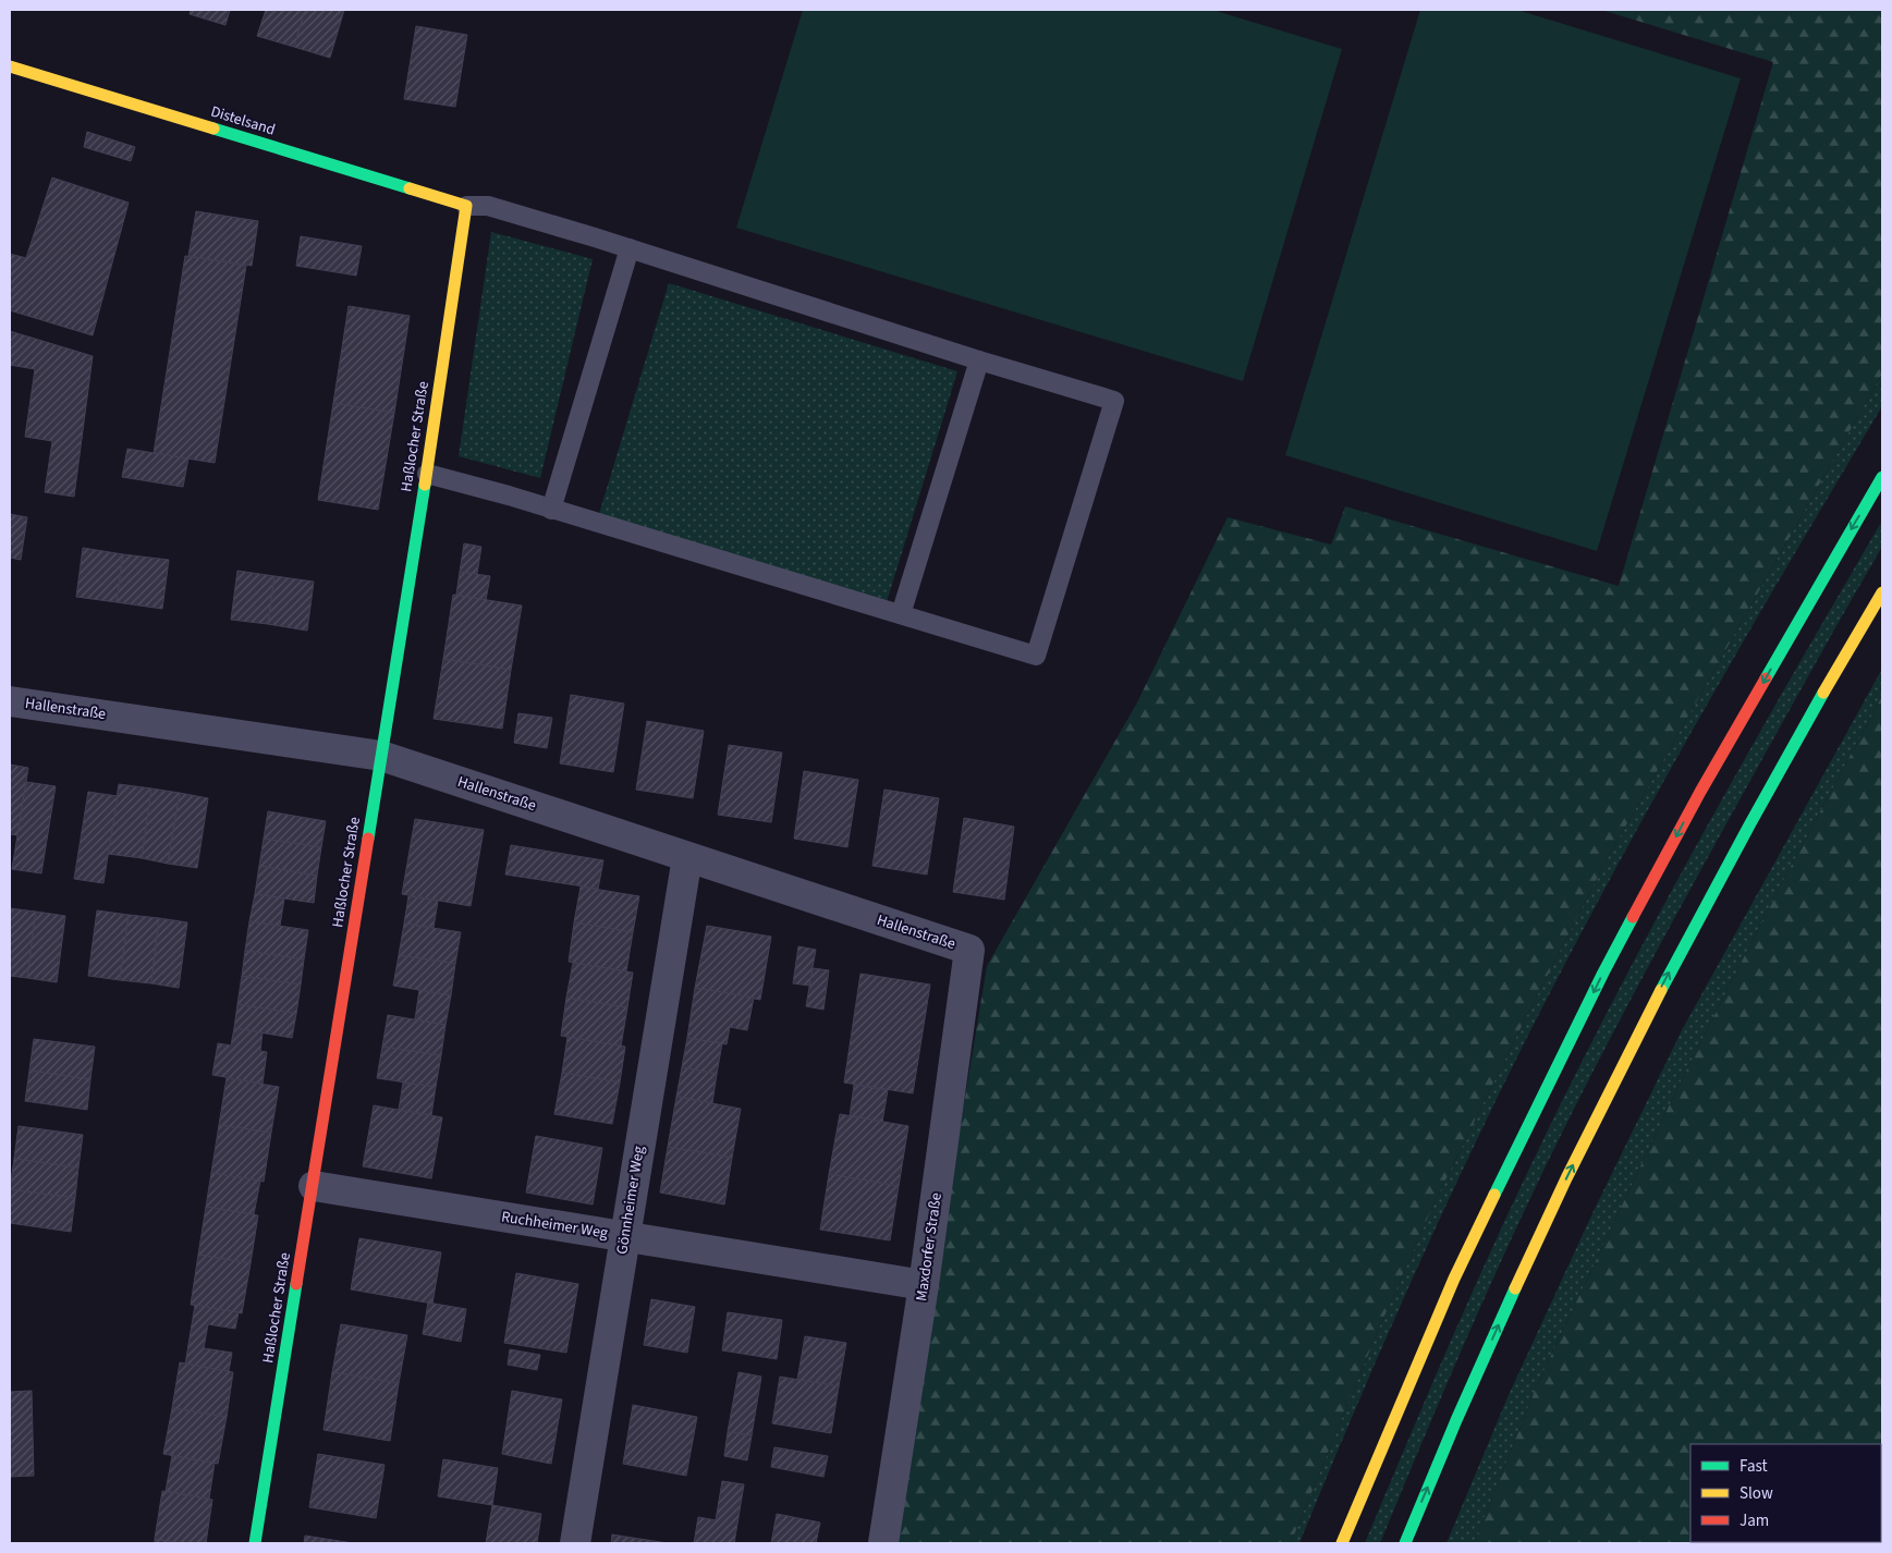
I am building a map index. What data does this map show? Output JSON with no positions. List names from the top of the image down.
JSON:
{
  "streets": {
    "main road": ["Distelsand", "Haßlocher Straße"],
    "street": [
      "Hallenstraße",
      "Gönnheimer Weg",
      "Ruchheimer Weg",
      "Maxdorfer Straße"
    ]
  },
  "crossings": [
    ["Distelsand", "Haßlocher Straße"],
    ["Haßlocher Straße", "Hallenstraße"],
    ["Haßlocher Straße", "Ruchheimer Weg"],
    ["Hallenstraße", "Gönnheimer Weg"],
    ["Hallenstraße", "Maxdorfer Straße"],
    ["Gönnheimer Weg", "Ruchheimer Weg"],
    ["Ruchheimer Weg", "Maxdorfer Straße"]
  ],
  "legend": ["Fast", "Slow", "Jam"]
}
